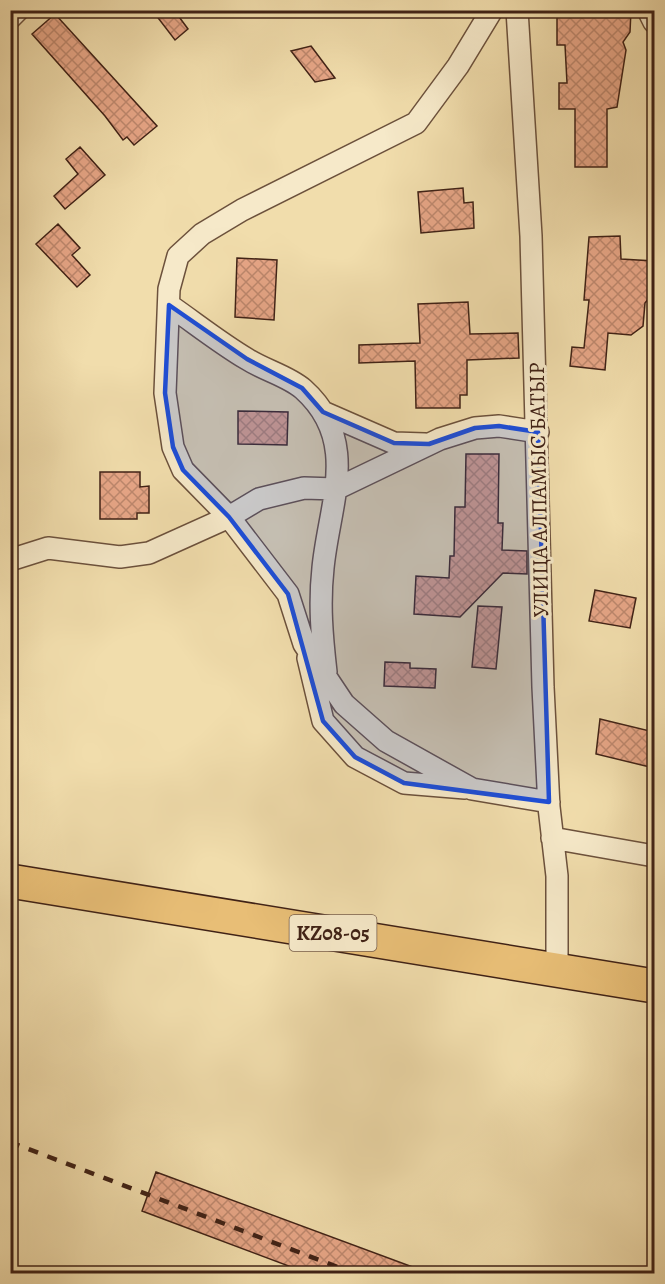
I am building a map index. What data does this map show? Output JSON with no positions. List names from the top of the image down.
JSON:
{
  "streets": {
    "main road": ["KZ08-05"],
    "street": ["УЛИЦА АЛПАМЫС БАТЫР"]
  },
  "crossings": [
    ["УЛИЦА АЛПАМЫС БАТЫР", "KZ08-05"]
  ]
}
